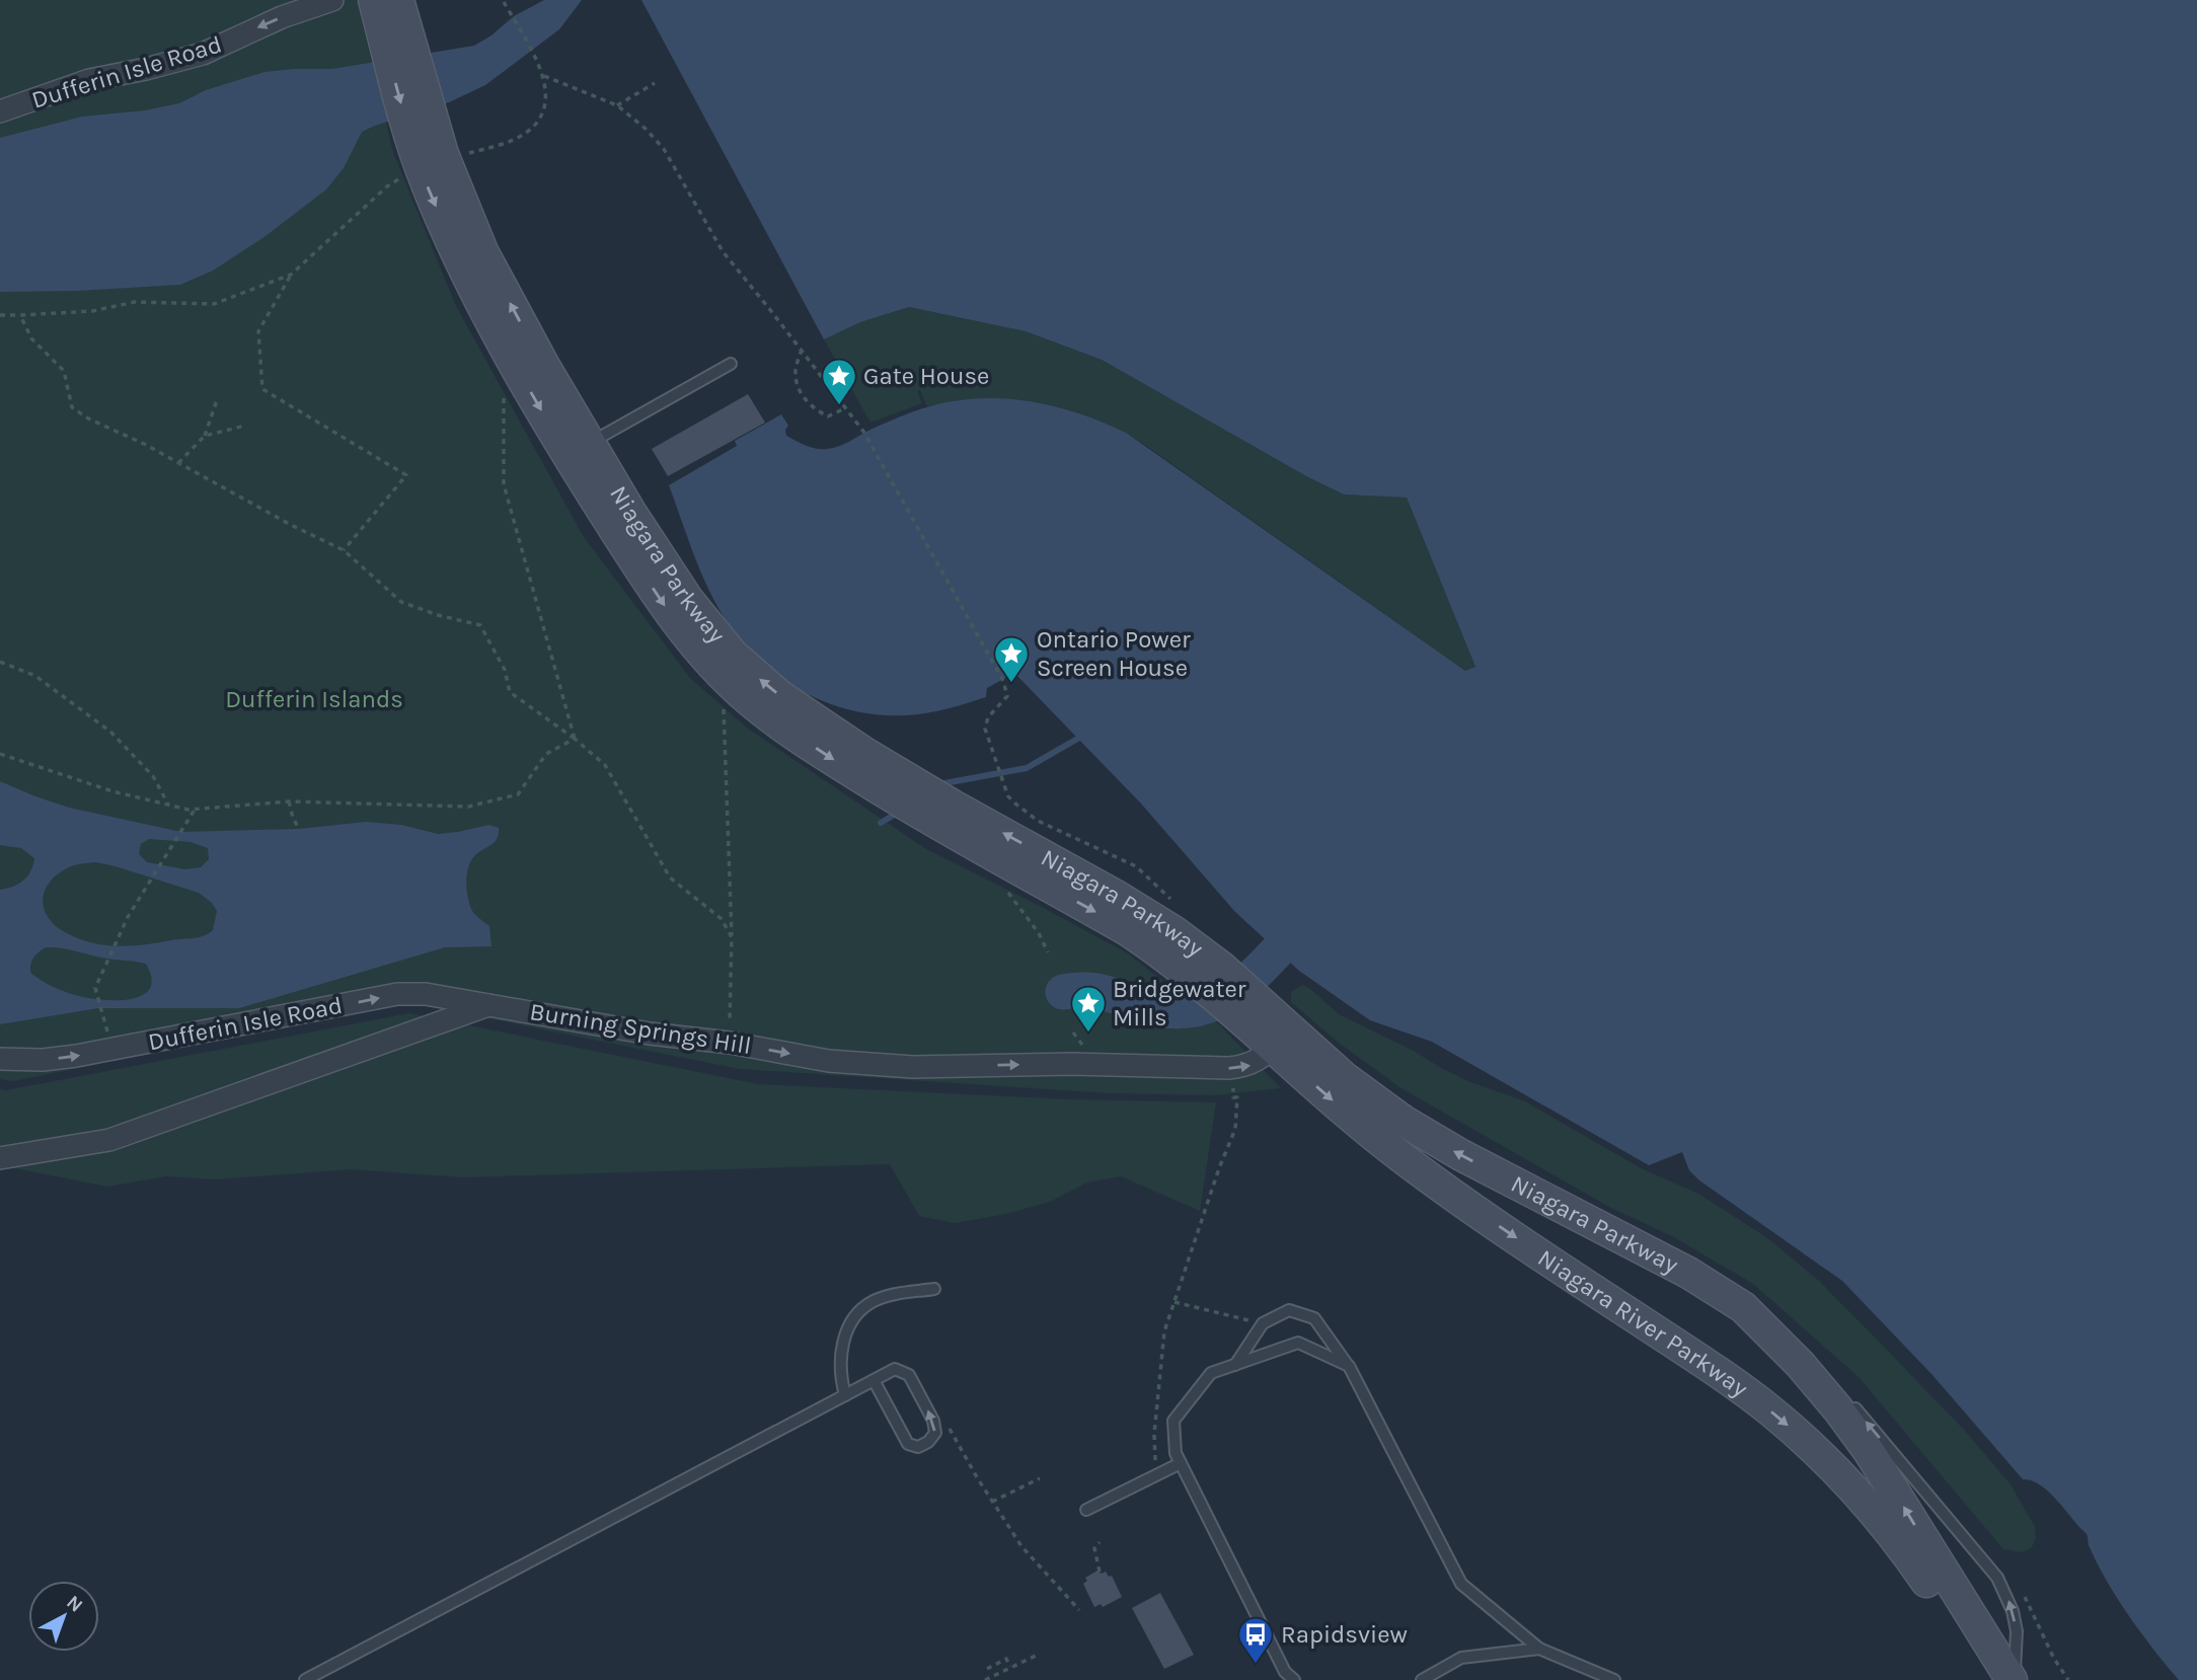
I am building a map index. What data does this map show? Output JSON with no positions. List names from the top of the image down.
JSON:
{
  "streets": {
    "main road": ["Niagara Parkway", "Niagara River Parkway"],
    "street": ["Dufferin Isle Road", "Burning Springs Hill"]
  },
  "crossings": [
    ["Dufferin Isle Road", "Burning Springs Hill"],
    ["Niagara Parkway", "Burning Springs Hill"],
    ["Niagara Parkway", "Niagara River Parkway"],
    ["Burning Springs Hill", "Niagara River Parkway"]
  ],
  "one_way": ["Burning Springs Hill", "Niagara River Parkway"],
  "parks": ["Dufferin Islands"],
  "places": {
    "place": ["Gate House", "Ontario Power Screen House", "Bridgewater Mills"],
    "bus stop": ["Rapidsview"]
  },
  "north": "top right"
}
